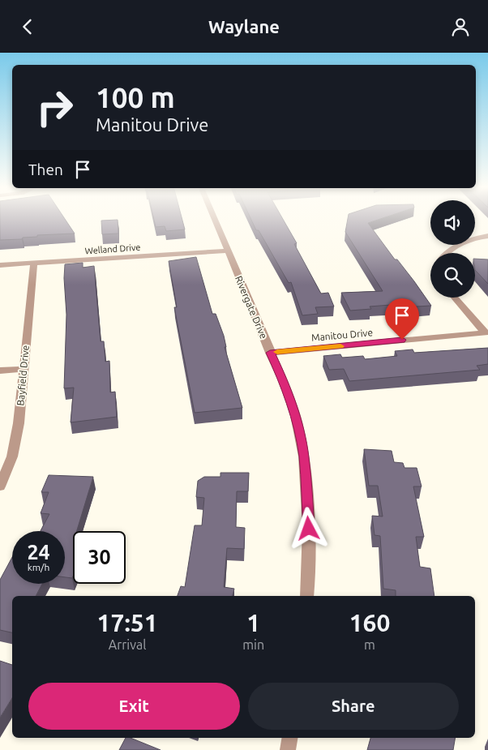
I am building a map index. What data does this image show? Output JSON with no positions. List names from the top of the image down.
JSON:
{
  "streets": {
    "street": [
      "Welland Drive",
      "Rivergate Drive",
      "Manitou Drive",
      "Bayfield Drive"
    ]
  },
  "crossings": [
    ["Welland Drive", "Rivergate Drive"],
    ["Welland Drive", "Bayfield Drive"],
    ["Rivergate Drive", "Manitou Drive"]
  ],
  "page": {
    "header": "Waylane",
    "turn": ["100 m", "Manitou Drive"],
    "then": "Then",
    "speed": "24 km/h",
    "limit": "30",
    "eta": [
      "17:51",
      "Arrival",
      "1",
      "min",
      "160",
      "m"
    ],
    "buttons": ["Exit", "Share"]
  }
}
